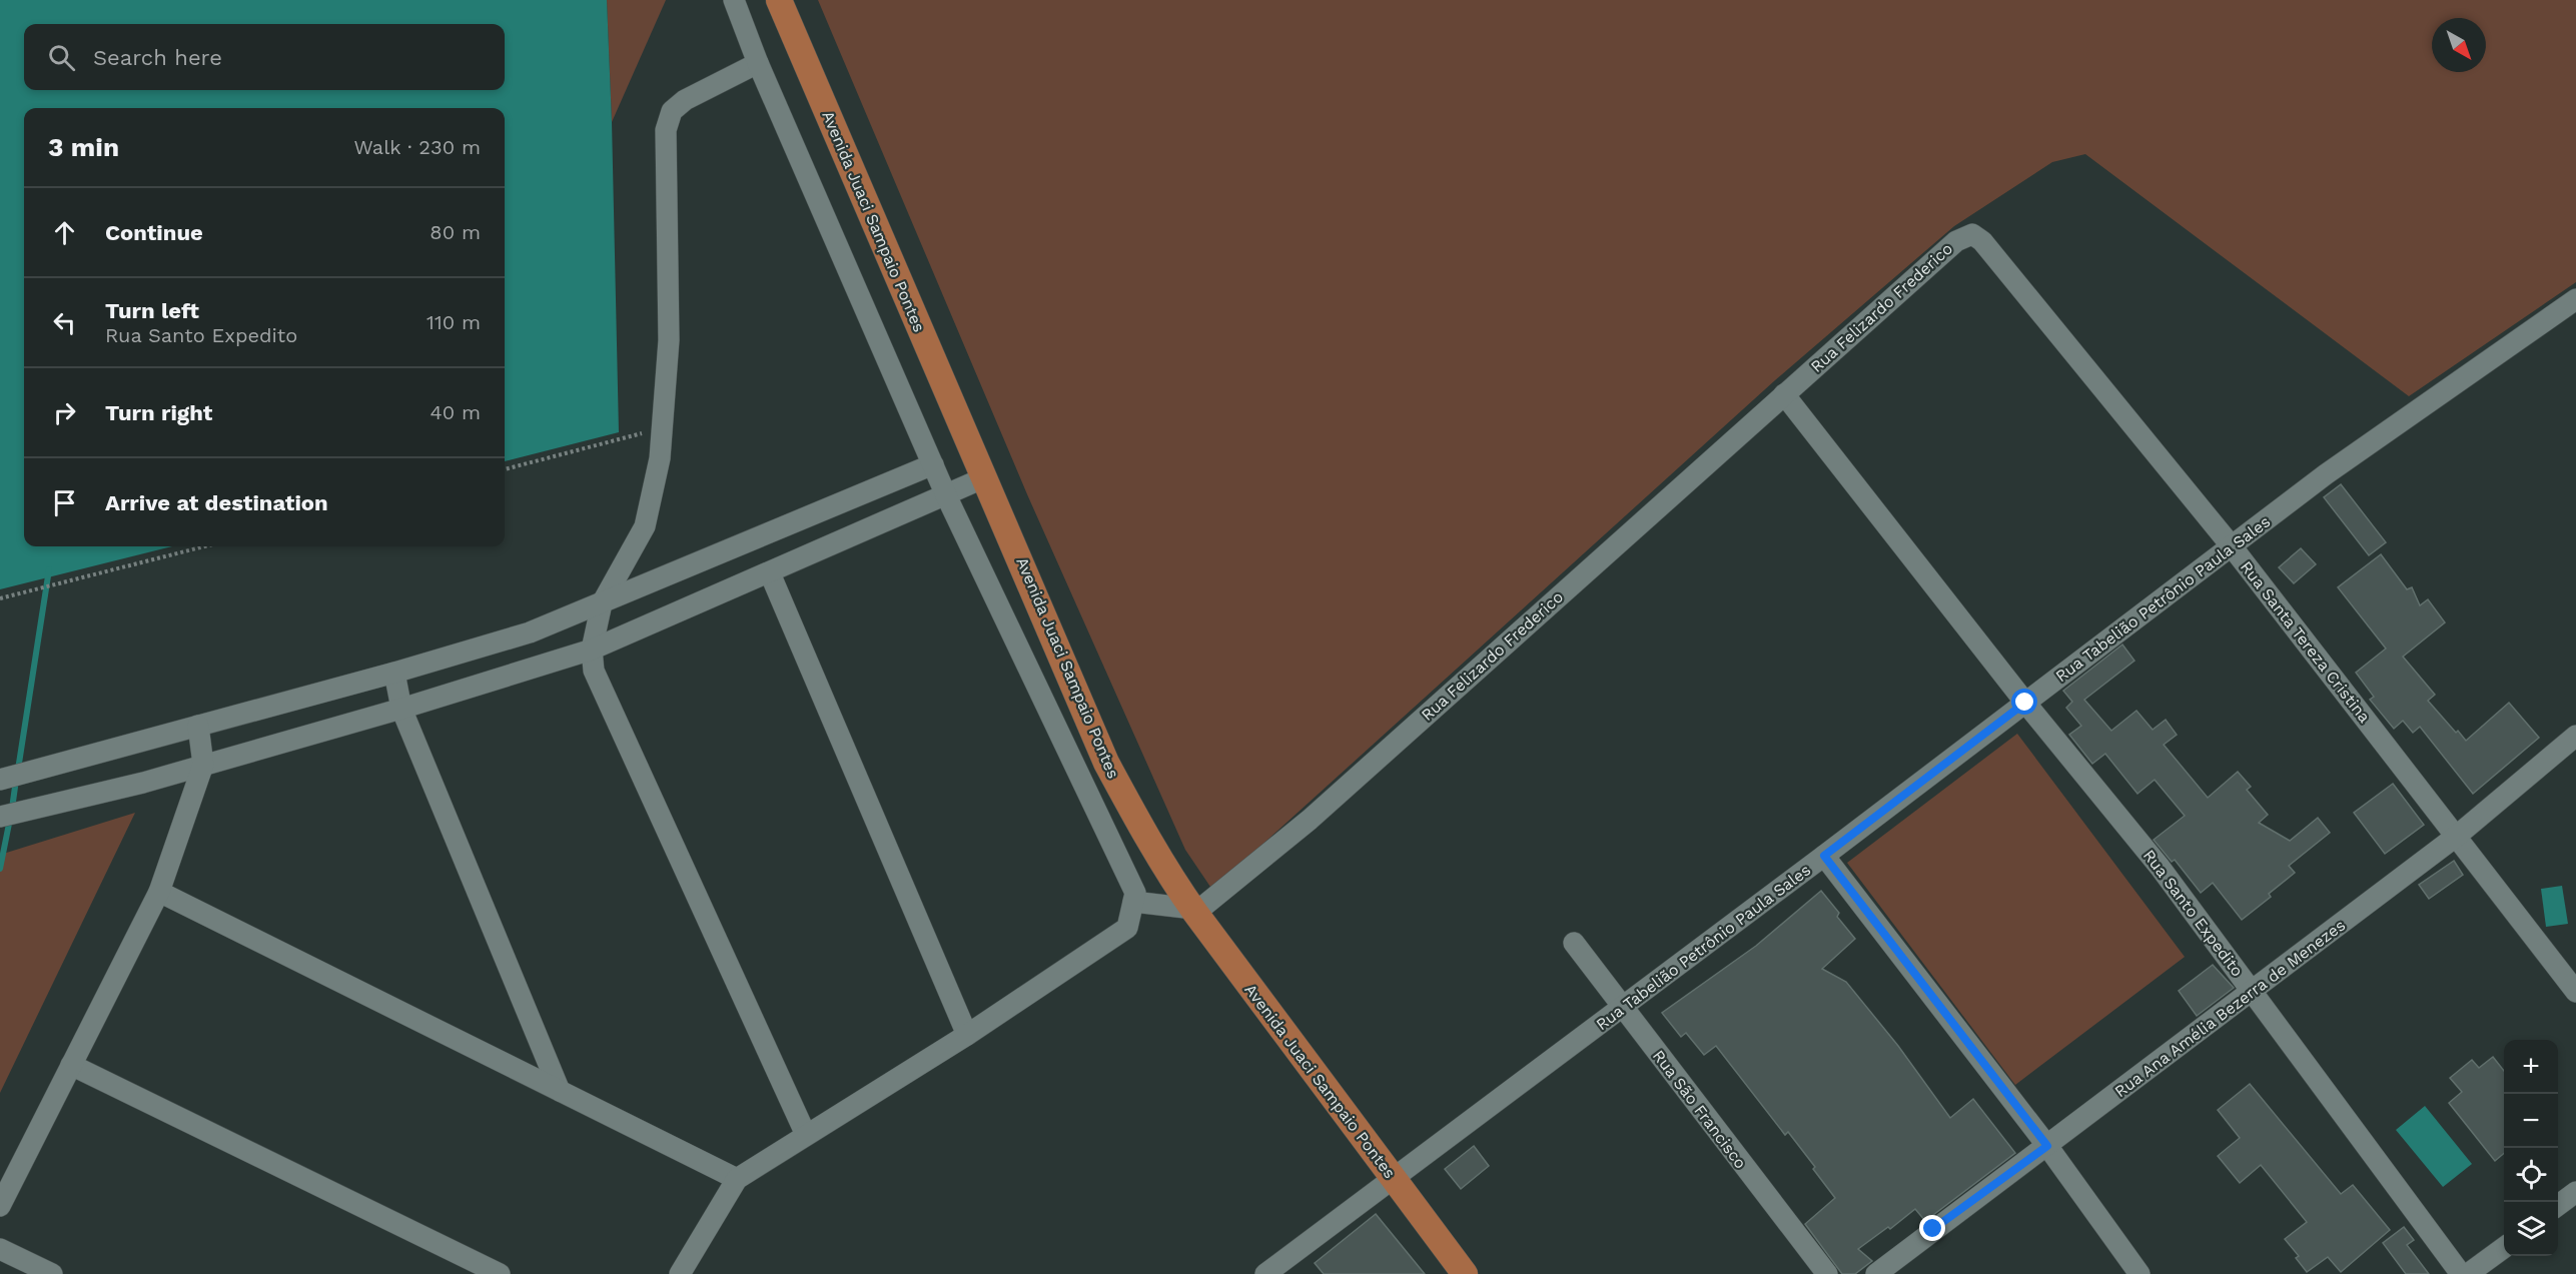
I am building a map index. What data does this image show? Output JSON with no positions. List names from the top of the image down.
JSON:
{
  "streets": {
    "main road": ["Avenida Juaci Sampaio Pontes"],
    "street": [
      "Rua Felizardo Frederico",
      "Rua Tabelião Petrônio Paula Sales",
      "Rua Santa Tereza Cristina",
      "Rua Santo Expedito",
      "Rua Ana Amélia Bezerra de Menezes",
      "Rua São Francisco"
    ]
  },
  "crossings": [
    ["Avenida Juaci Sampaio Pontes", "Rua Felizardo Frederico"],
    ["Avenida Juaci Sampaio Pontes", "Rua Tabelião Petrônio Paula Sales"],
    ["Rua Felizardo Frederico", "Rua Santa Tereza Cristina"],
    ["Rua Tabelião Petrônio Paula Sales", "Rua Santa Tereza Cristina"],
    ["Rua Tabelião Petrônio Paula Sales", "Rua Santo Expedito"],
    ["Rua Tabelião Petrônio Paula Sales", "Rua São Francisco"],
    ["Rua Santa Tereza Cristina", "Rua Ana Amélia Bezerra de Menezes"],
    ["Rua Santo Expedito", "Rua Ana Amélia Bezerra de Menezes"]
  ],
  "north": "bottom right",
  "page": {
    "search": "Search here",
    "heading": ["3 min", "Walk · 230 m"],
    "list": [
      ["Continue", "80 m"],
      ["Turn left", "Rua Santo Expedito", "110 m"],
      ["Turn right", "40 m"],
      "Arrive at destination"
    ],
    "map_buttons": ["+", "−"]
  }
}
